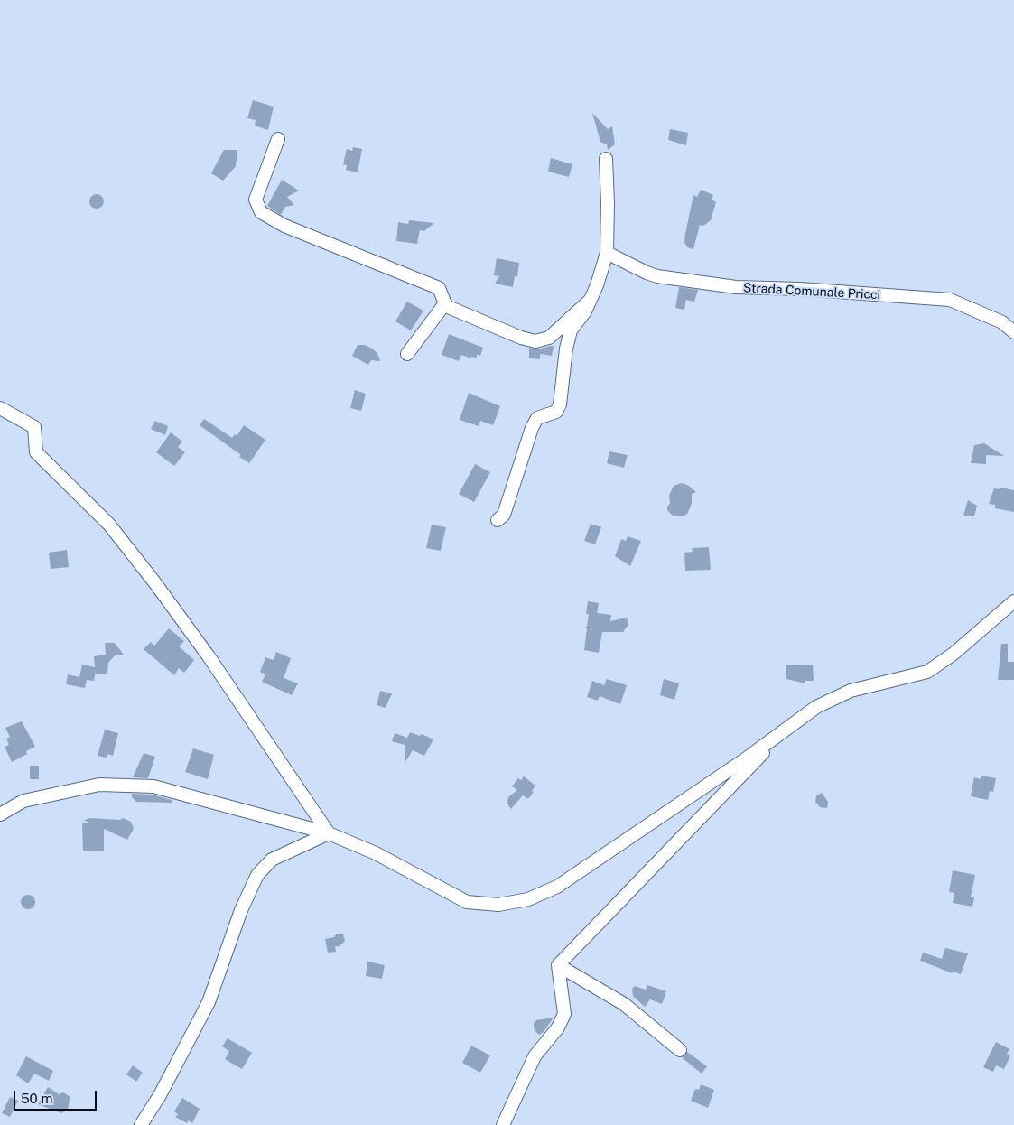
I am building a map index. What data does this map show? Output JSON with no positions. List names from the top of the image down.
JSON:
{
  "streets": {
    "street": ["Strada Comunale Pricci"]
  },
  "scale_bar": "50 m"
}
